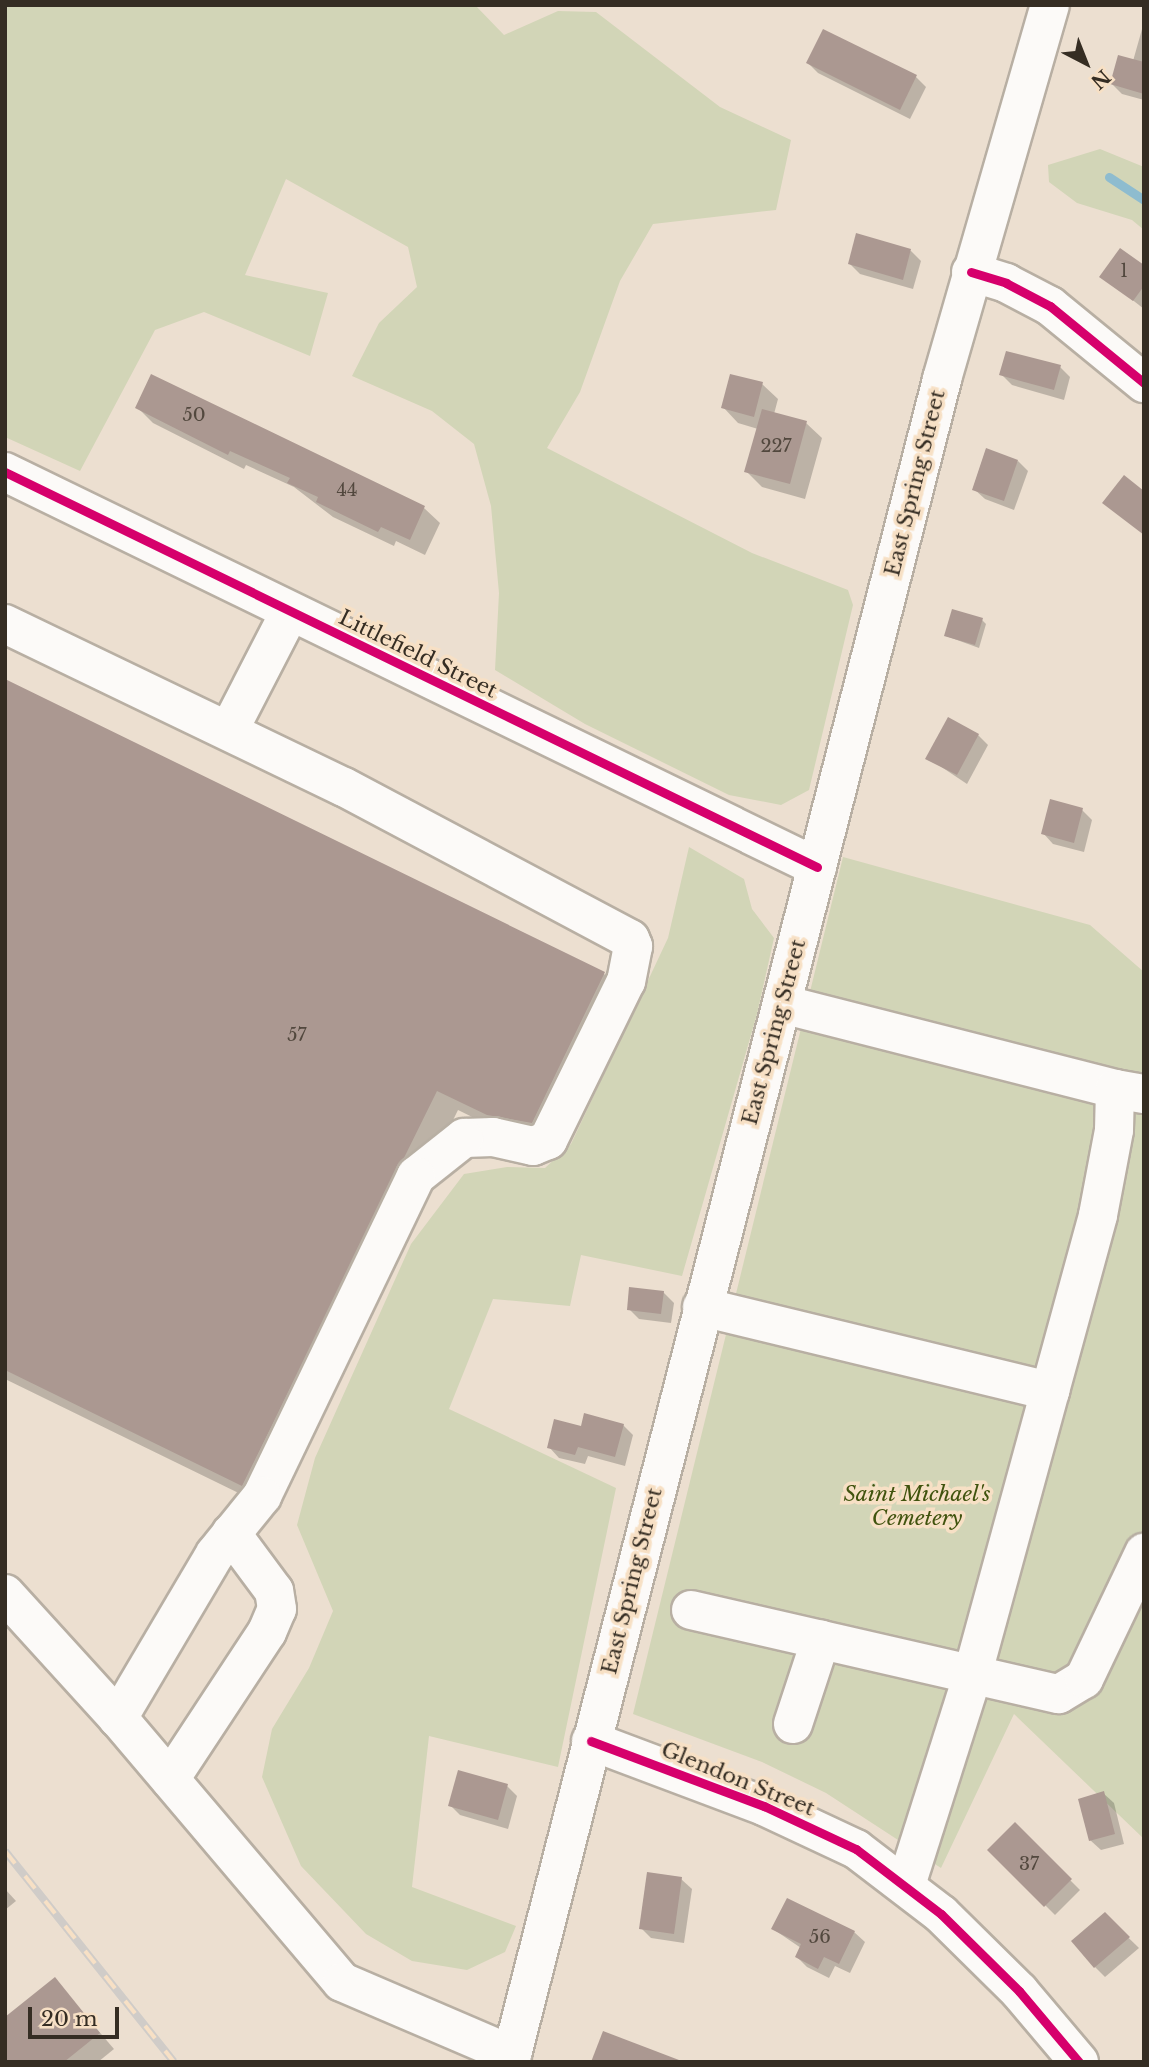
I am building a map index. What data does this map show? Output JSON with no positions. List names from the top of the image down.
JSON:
{
  "streets": {
    "main road": ["East Spring Street", "Littlefield Street", "Glendon Street"]
  },
  "crossings": [
    ["East Spring Street", "Littlefield Street"],
    ["East Spring Street", "Glendon Street"]
  ],
  "parks": ["Saint Michael's Cemetery"],
  "house_numbers": [
    "1",
    "50",
    "227",
    "44",
    "57",
    "37",
    "56"
  ],
  "scale_bar": "20 m",
  "north": "bottom right"
}
